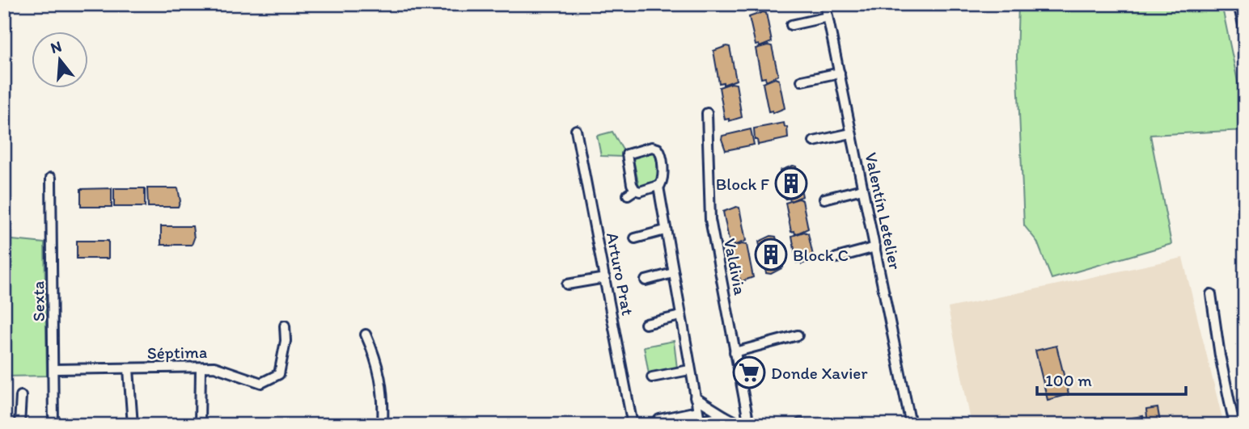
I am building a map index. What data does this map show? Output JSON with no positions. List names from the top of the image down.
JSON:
{
  "streets": {
    "street": [
      "Valentín Letelier",
      "Valdivia",
      "Arturo Prat",
      "Sexta",
      "Séptima"
    ]
  },
  "crossings": [
    ["Sexta", "Séptima"]
  ],
  "places": {
    "building": ["Block F", "Block C"],
    "supermarket": ["Donde Xavier"]
  },
  "scale_bar": "100 m",
  "north": "top"
}
